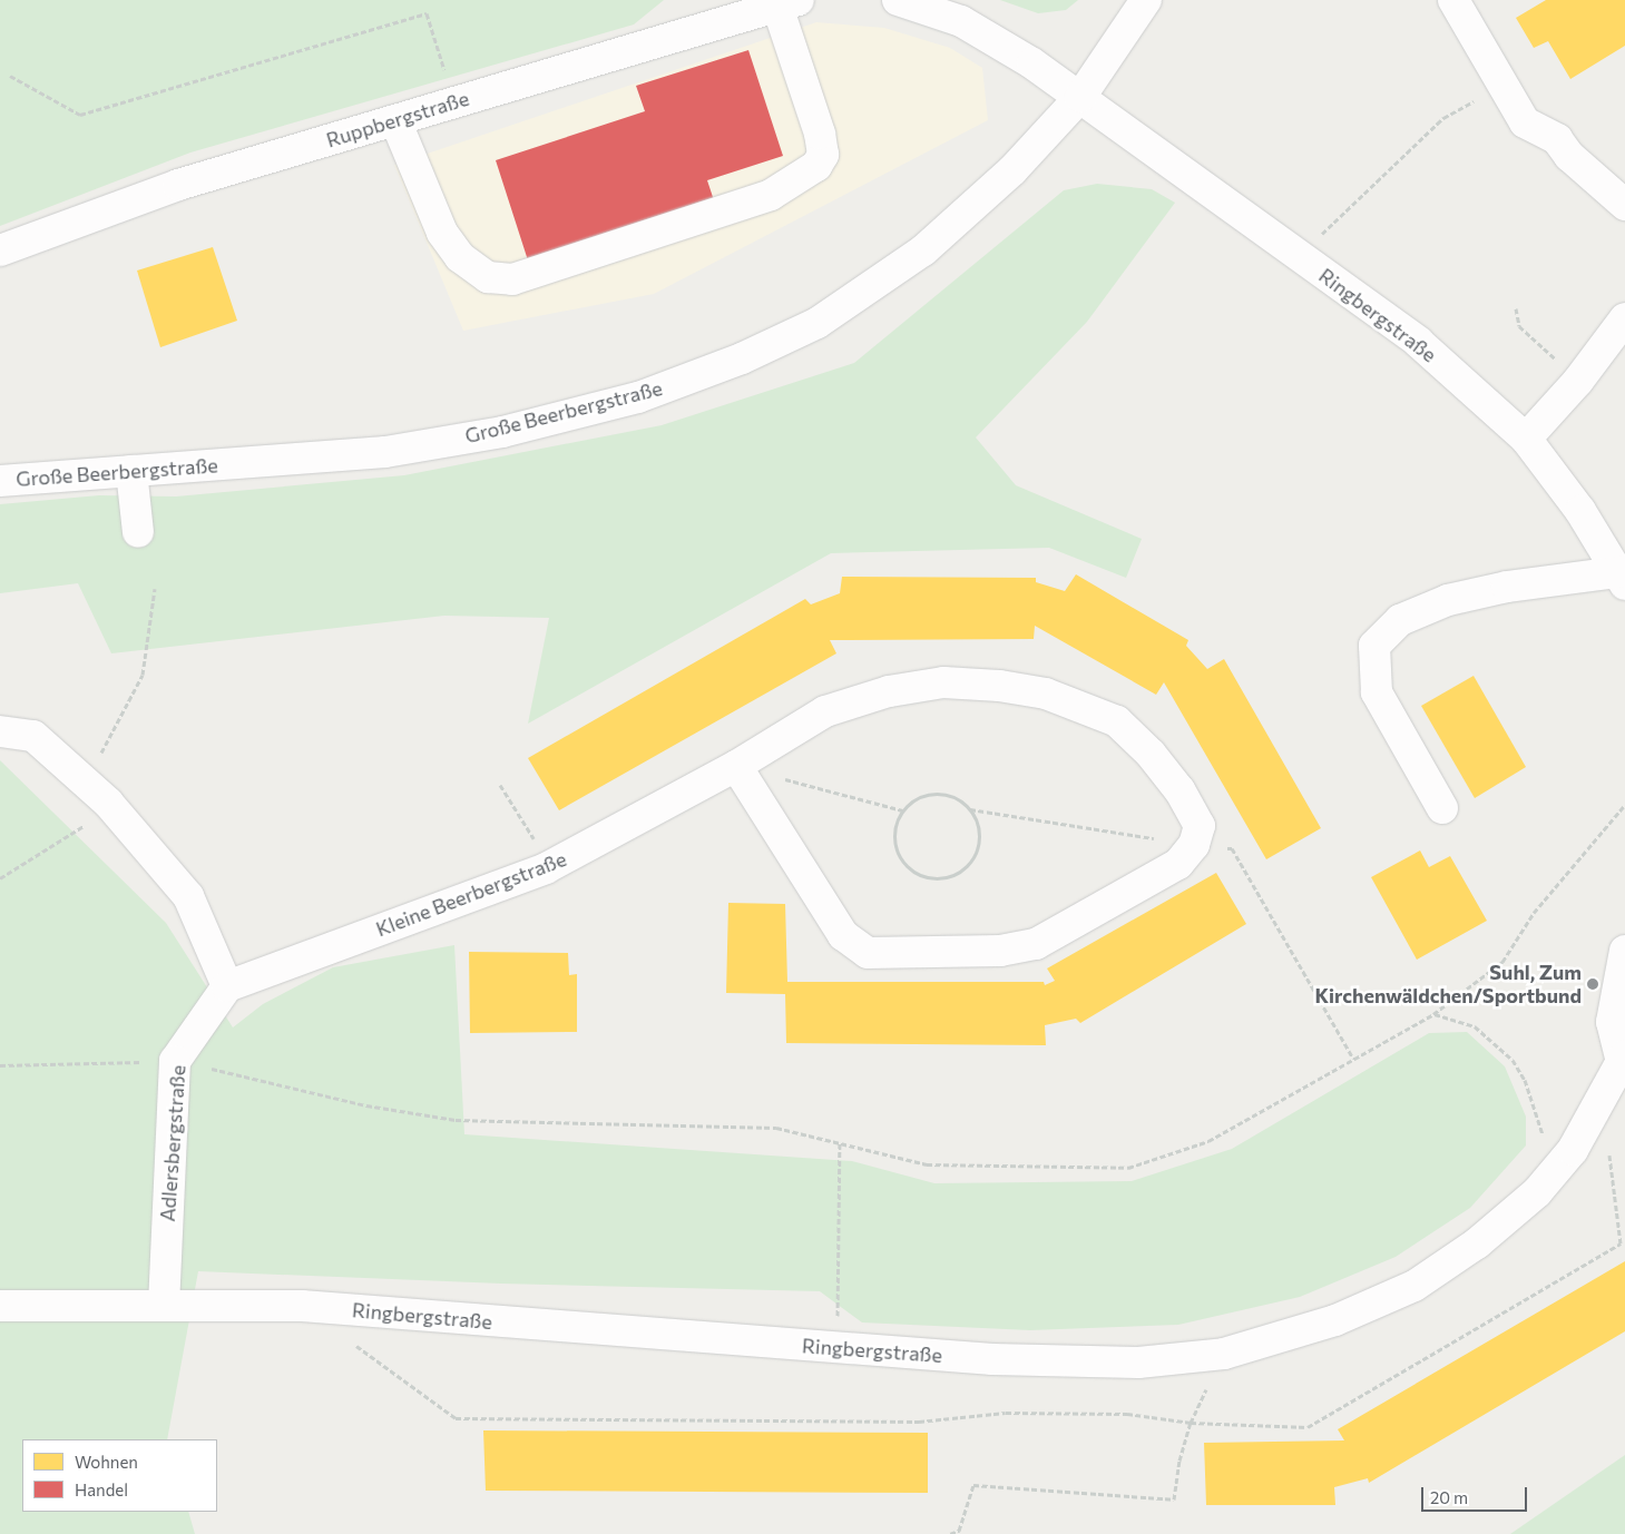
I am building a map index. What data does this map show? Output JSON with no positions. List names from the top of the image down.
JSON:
{
  "streets": {
    "street": [
      "Ruppbergstraße",
      "Ringbergstraße",
      "Große Beerbergstraße",
      "Kleine Beerbergstraße",
      "Adlersbergstraße"
    ]
  },
  "crossings": [
    ["Ringbergstraße", "Große Beerbergstraße"],
    ["Ringbergstraße", "Adlersbergstraße"],
    ["Kleine Beerbergstraße", "Adlersbergstraße"]
  ],
  "places": ["Suhl, Zum Kirchenwäldchen/Sportbund"],
  "legend": ["Wohnen", "Handel"],
  "scale_bar": "20 m"
}
